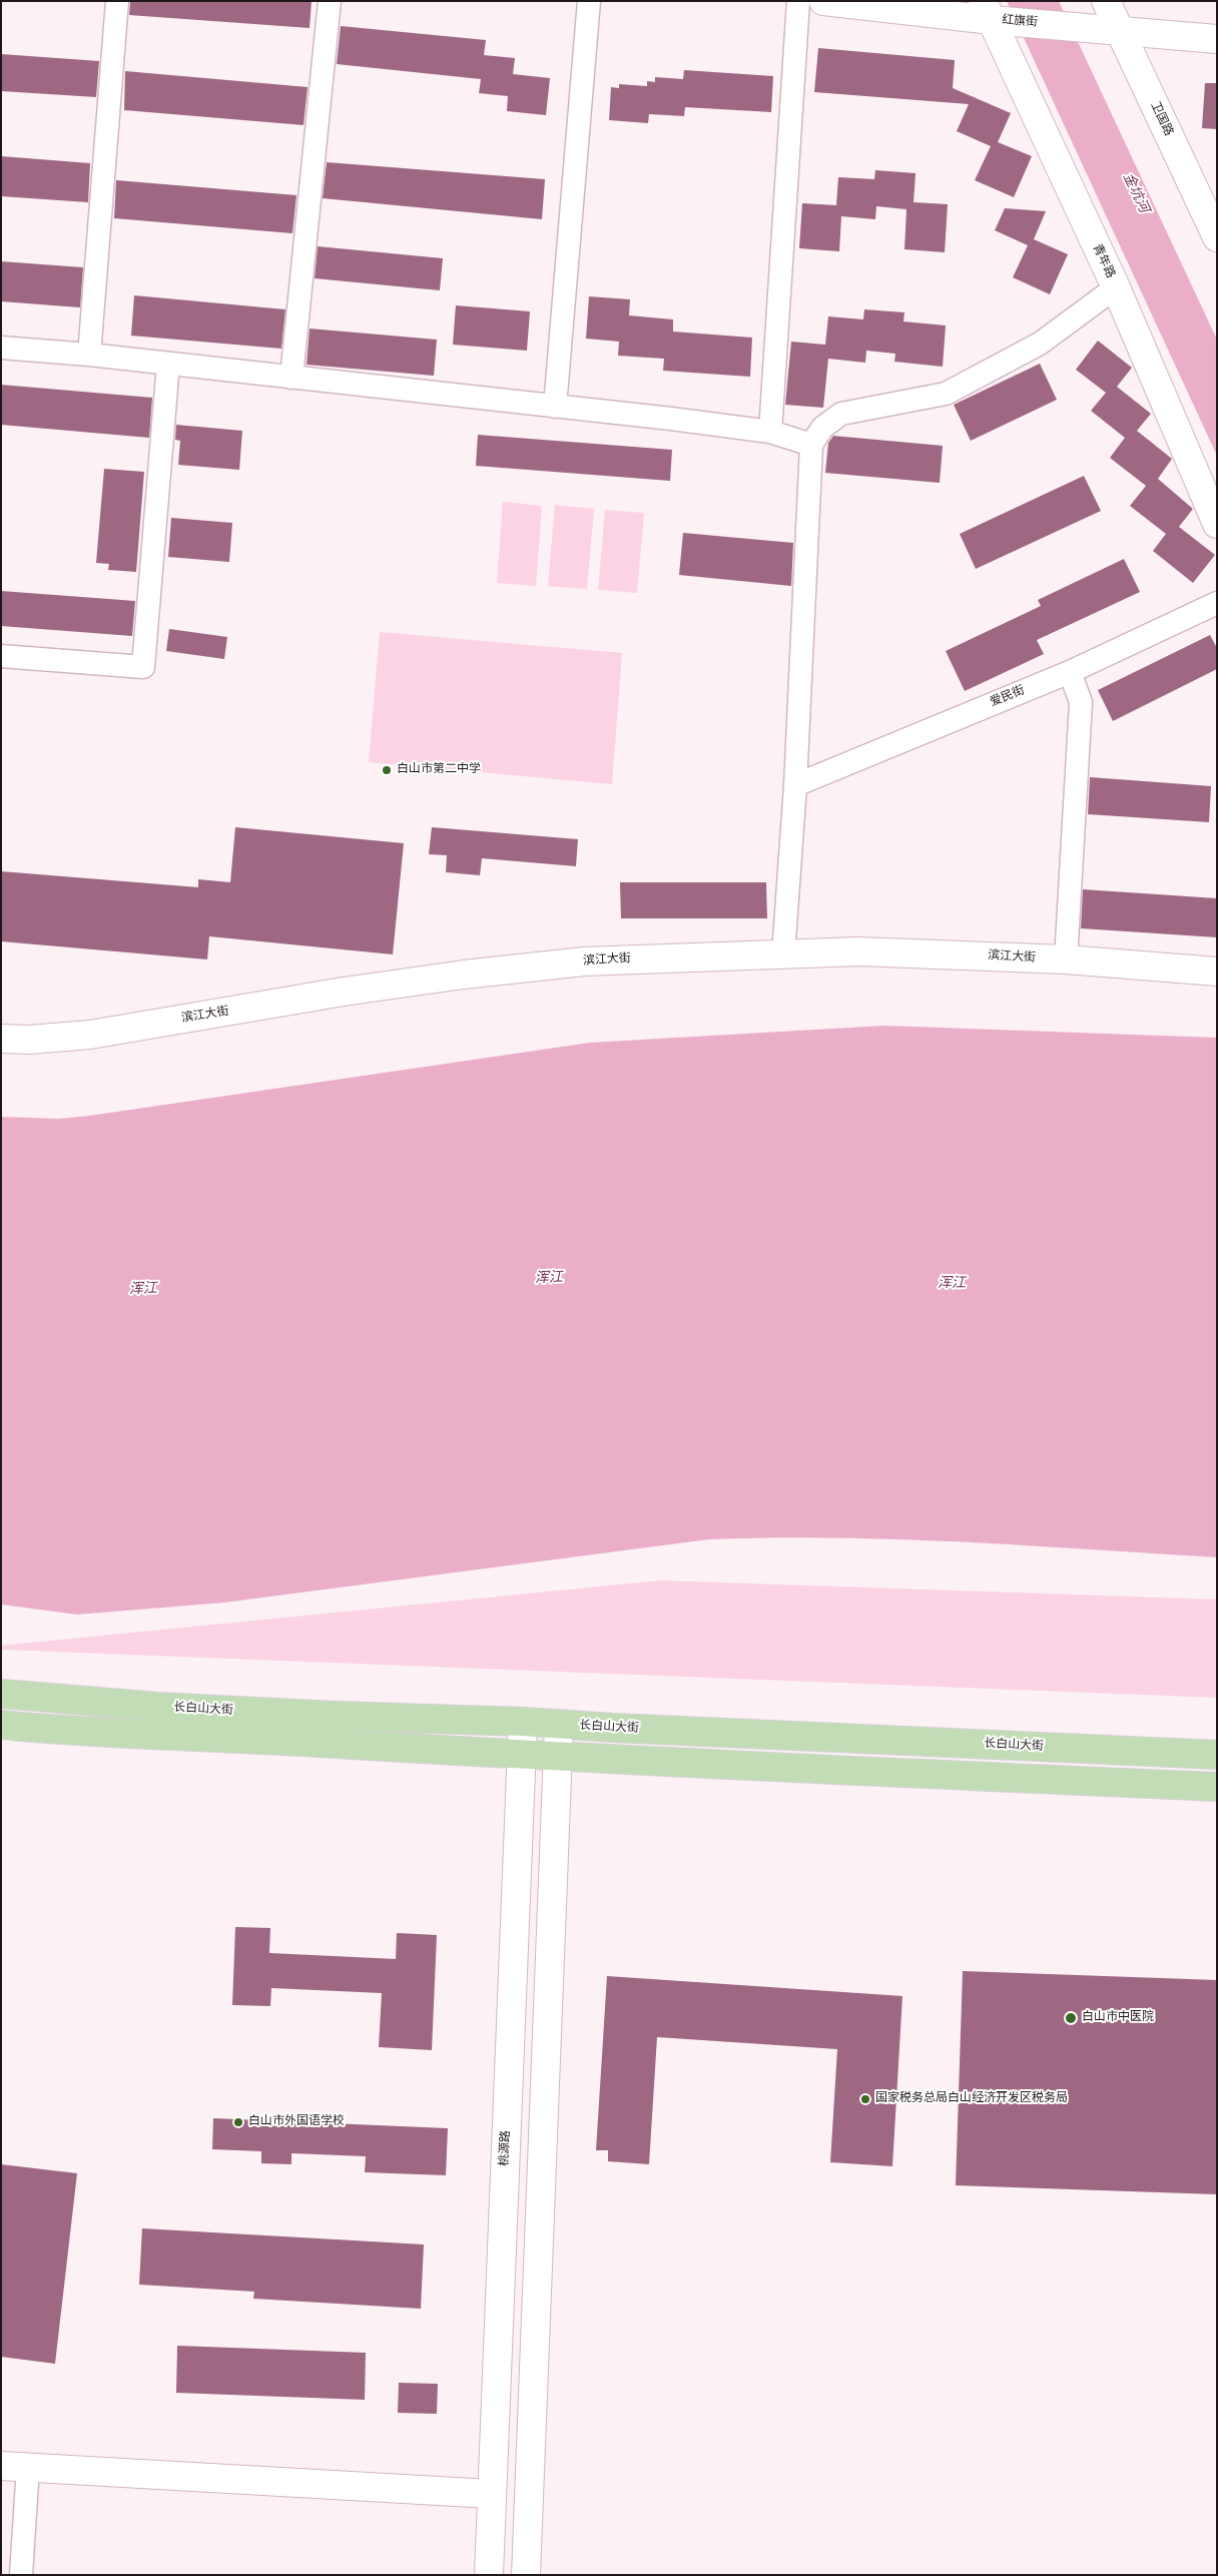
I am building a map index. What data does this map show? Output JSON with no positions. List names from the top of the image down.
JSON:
{
  "streets": {
    "main road": ["长白山大街"],
    "street": [
      "红旗街",
      "卫国路",
      "青年路",
      "爱民街",
      "滨江大街",
      "桃源路"
    ]
  },
  "crossings": [
    ["红旗街", "卫国路"],
    ["红旗街", "青年路"],
    ["长白山大街", "桃源路"]
  ],
  "water": ["金坑河", "浑江"],
  "places": [
    "白山市第二中学",
    "白山市中医院",
    "国家税务总局白山经济开发区税务局",
    "白山市外国语学校"
  ]
}
